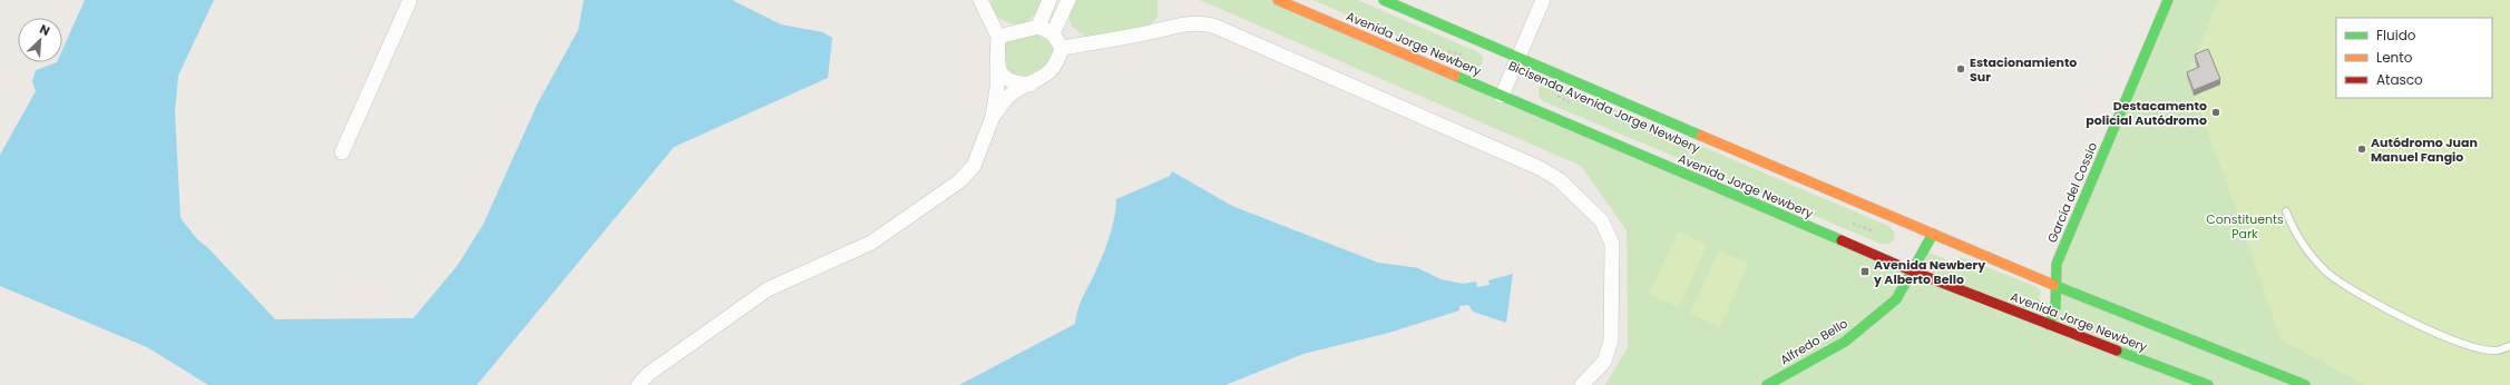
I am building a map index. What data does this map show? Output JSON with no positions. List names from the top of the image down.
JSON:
{
  "streets": {
    "main road": ["Avenida Jorge Newbery", "García del Cossio", "Alfredo Bello"],
    "path": ["Bicisenda Avenida Jorge Newbery"]
  },
  "crossings": [
    ["Avenida Jorge Newbery", "García del Cossio"],
    ["Avenida Jorge Newbery", "Alfredo Bello"]
  ],
  "parks": ["Constituents Park"],
  "places": {
    "other": ["Estacionamiento Sur", "Destacamento policial Autódromo", "Autódromo Juan Manuel Fangio"],
    "transit": ["Avenida Newbery y Alberto Bello"]
  },
  "legend": ["Fluido", "Lento", "Atasco"],
  "north": "top right"
}
